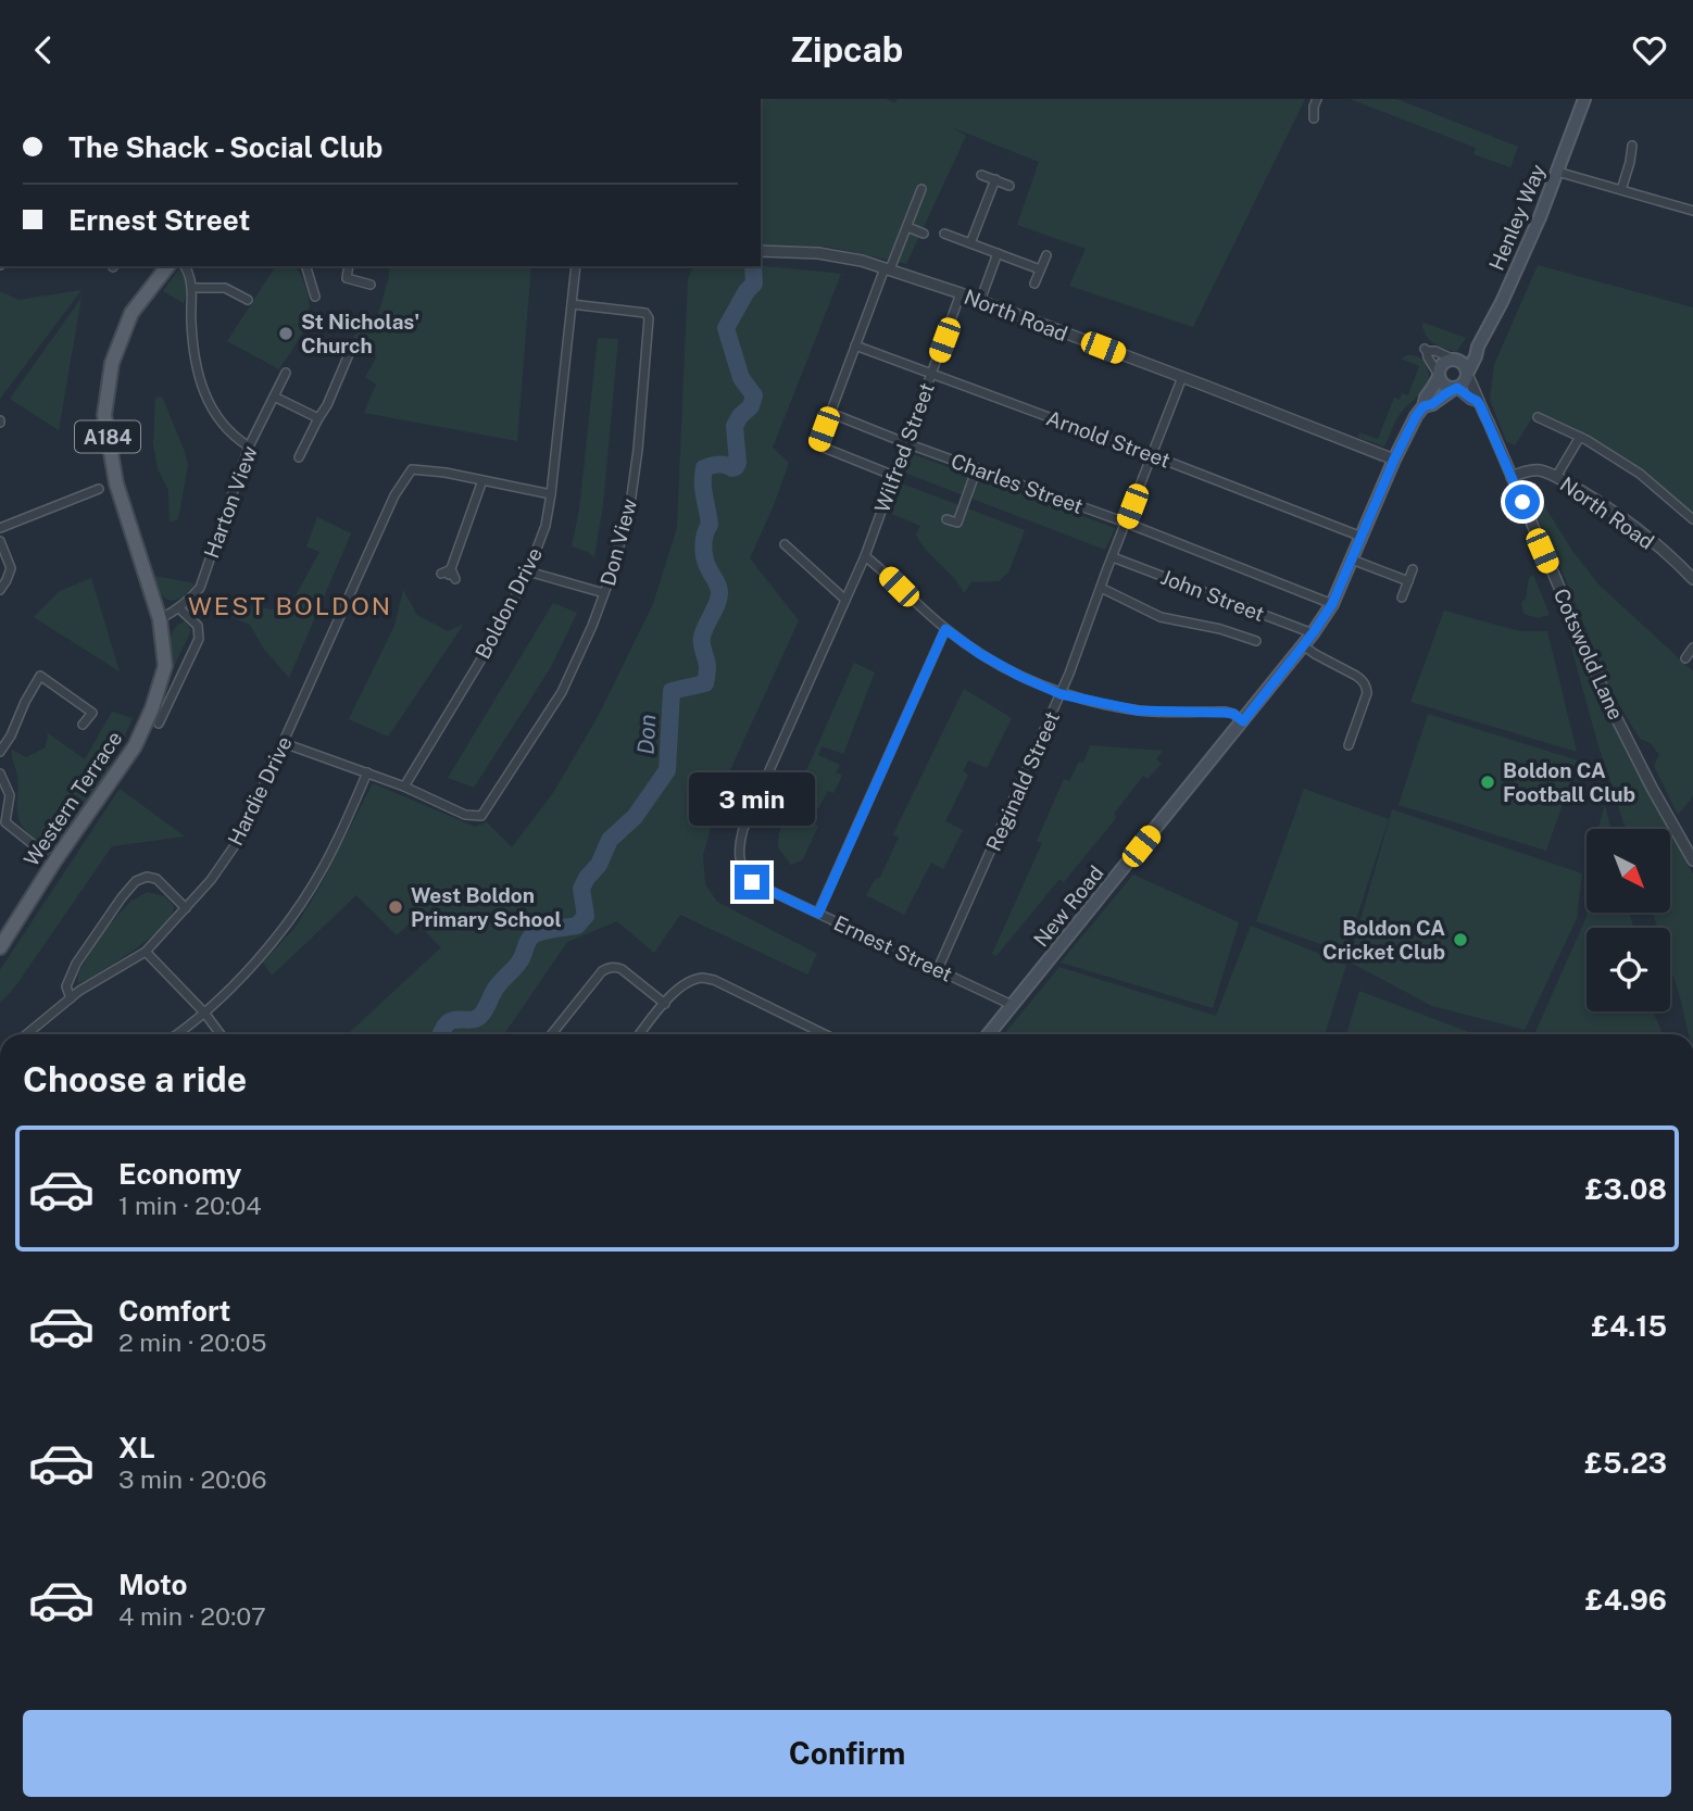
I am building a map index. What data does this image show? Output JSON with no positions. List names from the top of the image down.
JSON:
{
  "streets": {
    "main road": [
      "Henley Way",
      "A184",
      "Western Terrace",
      "New Road"
    ],
    "street": [
      "North Road",
      "Arnold Street",
      "Wilfred Street",
      "Charles Street",
      "Harton View",
      "Don View",
      "John Street",
      "Boldon Drive",
      "Cotswold Lane",
      "Reginald Street",
      "Hardie Drive",
      "Ernest Street"
    ]
  },
  "crossings": [
    ["Henley Way", "Cotswold Lane"],
    ["Henley Way", "New Road"],
    ["North Road", "Wilfred Street"],
    ["North Road", "Cotswold Lane"],
    ["North Road", "Reginald Street"],
    ["North Road", "New Road"],
    ["A184", "Harton View"],
    ["A184", "Western Terrace"],
    ["Arnold Street", "Wilfred Street"],
    ["Arnold Street", "Reginald Street"],
    ["Arnold Street", "New Road"],
    ["Wilfred Street", "Charles Street"],
    ["Wilfred Street", "Ernest Street"],
    ["Charles Street", "Reginald Street"],
    ["Charles Street", "New Road"],
    ["Harton View", "Western Terrace"],
    ["Don View", "Boldon Drive"],
    ["John Street", "Reginald Street"],
    ["John Street", "New Road"],
    ["Cotswold Lane", "New Road"],
    ["Reginald Street", "Ernest Street"],
    ["New Road", "Ernest Street"]
  ],
  "districts": ["WEST BOLDON"],
  "water": ["Don"],
  "places": [
    "St Nicholas' Church",
    "Boldon CA Football Club",
    "West Boldon Primary School",
    "Boldon CA Cricket Club"
  ],
  "north": "bottom right",
  "page": {
    "header": "Zipcab",
    "banner": ["The Shack - Social Club", "Ernest Street"],
    "bubble": "3 min",
    "heading": "Choose a ride",
    "list": [
      {
        "name": "Economy",
        "note": "1 min · 20:04",
        "value": "£3.08"
      },
      {
        "name": "Comfort",
        "note": "2 min · 20:05",
        "value": "£4.15"
      },
      {
        "name": "XL",
        "note": "3 min · 20:06",
        "value": "£5.23"
      },
      {
        "name": "Moto",
        "note": "4 min · 20:07",
        "value": "£4.96"
      }
    ],
    "buttons": "Confirm"
  }
}
